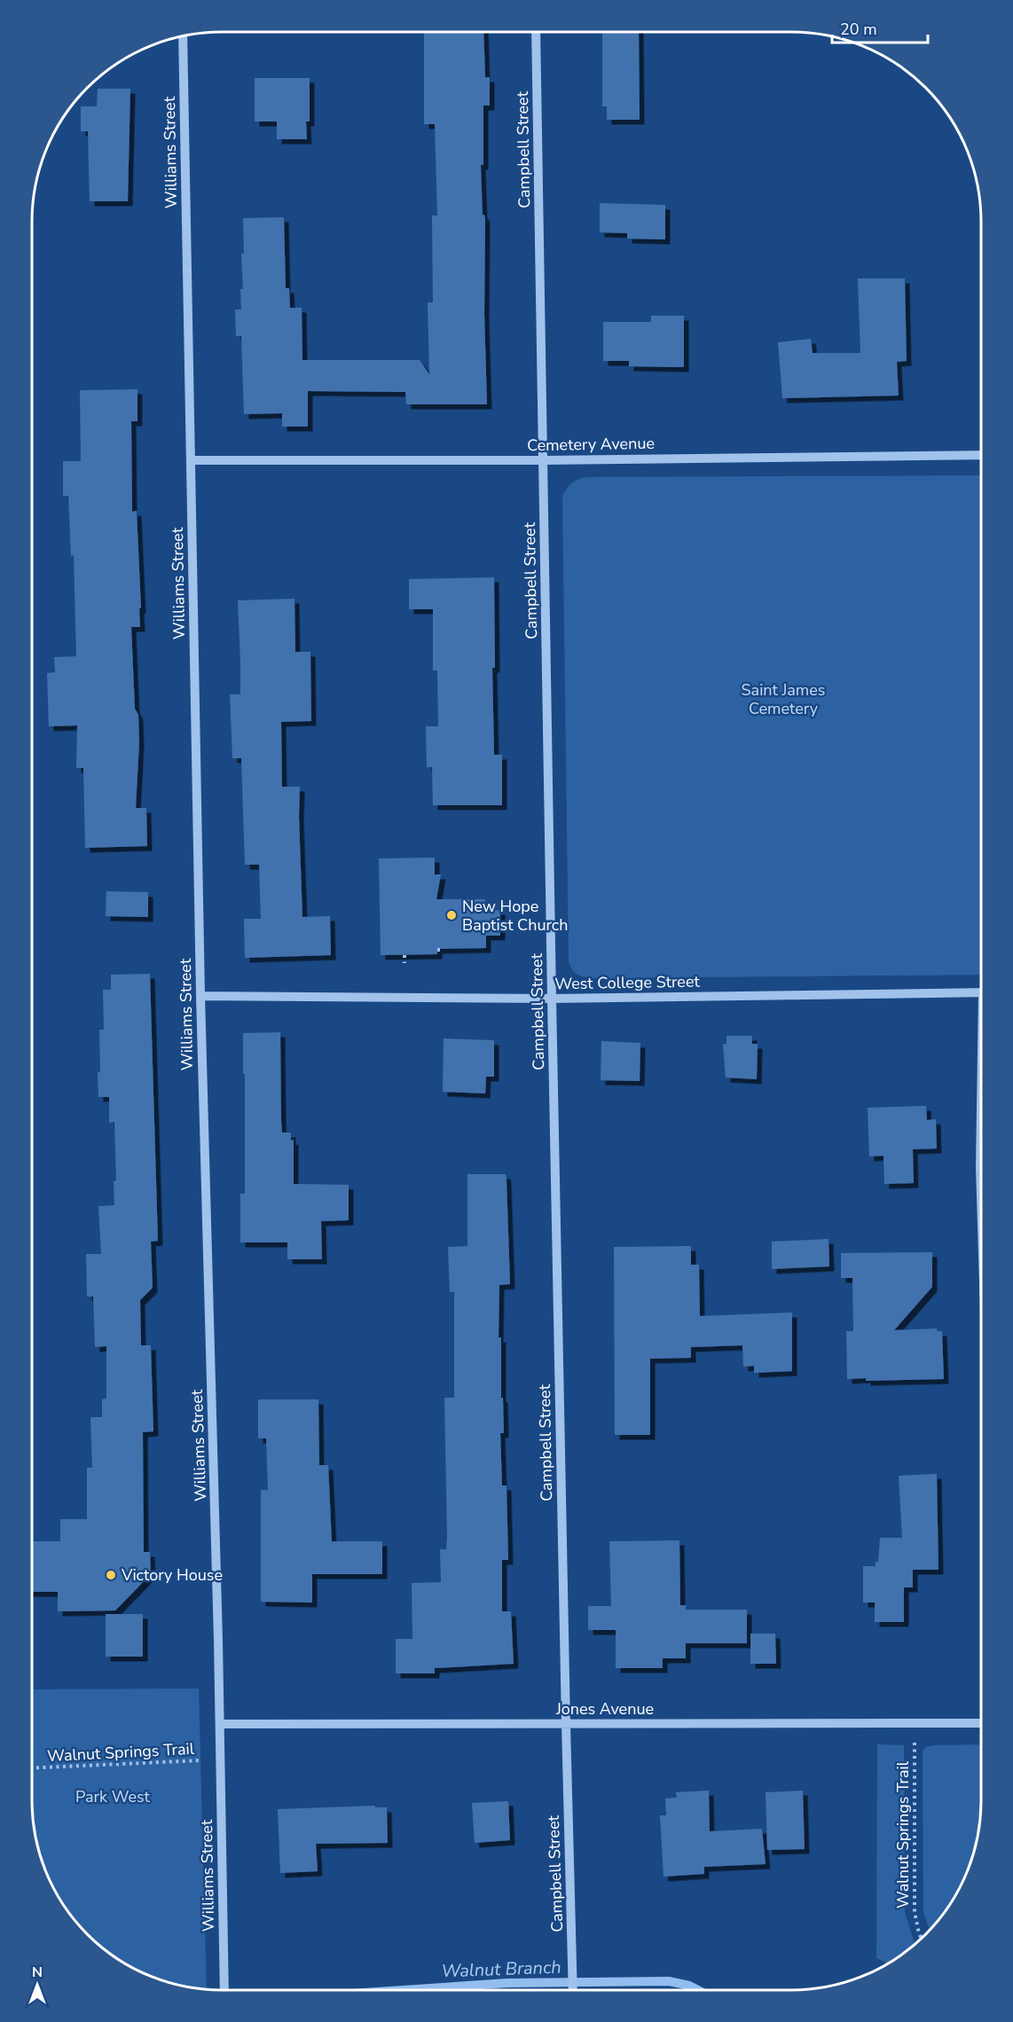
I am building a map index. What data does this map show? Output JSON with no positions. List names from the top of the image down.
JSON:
{
  "streets": {
    "street": [
      "Campbell Street",
      "Williams Street",
      "Cemetery Avenue",
      "West College Street",
      "Jones Avenue"
    ],
    "path": ["Walnut Springs Trail"]
  },
  "crossings": [
    ["Campbell Street", "Cemetery Avenue"],
    ["Campbell Street", "West College Street"],
    ["Campbell Street", "Jones Avenue"],
    ["Williams Street", "Cemetery Avenue"],
    ["Williams Street", "West College Street"],
    ["Williams Street", "Jones Avenue"],
    ["Williams Street", "Walnut Springs Trail"],
    ["Jones Avenue", "Walnut Springs Trail"]
  ],
  "water": ["Walnut Branch"],
  "parks": ["Saint James Cemetery", "Park West"],
  "places": ["New Hope Baptist Church", "Victory House"],
  "scale_bar": "20 m",
  "north": "top"
}
